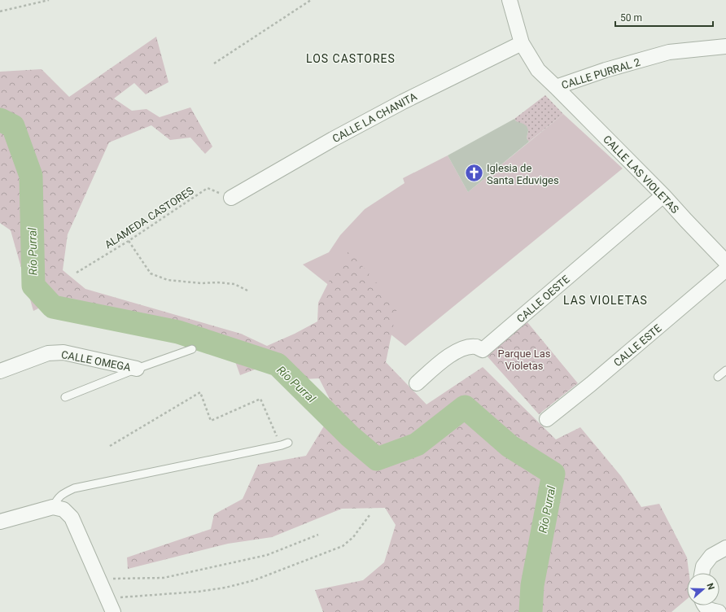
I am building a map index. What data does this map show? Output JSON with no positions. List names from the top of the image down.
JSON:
{
  "streets": {
    "street": [
      "CALLE PURRAL 2",
      "CALLE LA CHANITA",
      "CALLE LAS VIOLETAS",
      "CALLE OESTE",
      "CALLE ESTE",
      "CALLE OMEGA"
    ],
    "path": ["ALAMEDA CASTORES"]
  },
  "crossings": [
    ["CALLE PURRAL 2", "CALLE LA CHANITA"],
    ["CALLE PURRAL 2", "CALLE LAS VIOLETAS"],
    ["CALLE LA CHANITA", "ALAMEDA CASTORES"],
    ["CALLE LAS VIOLETAS", "CALLE OESTE"]
  ],
  "districts": ["LOS CASTORES", "LAS VIOLETAS"],
  "water": ["Río Purral"],
  "parks": ["Parque Las Violetas"],
  "places": {
    "church": ["Iglesia de Santa Eduviges"]
  },
  "scale_bar": "50 m",
  "north": "right"
}
